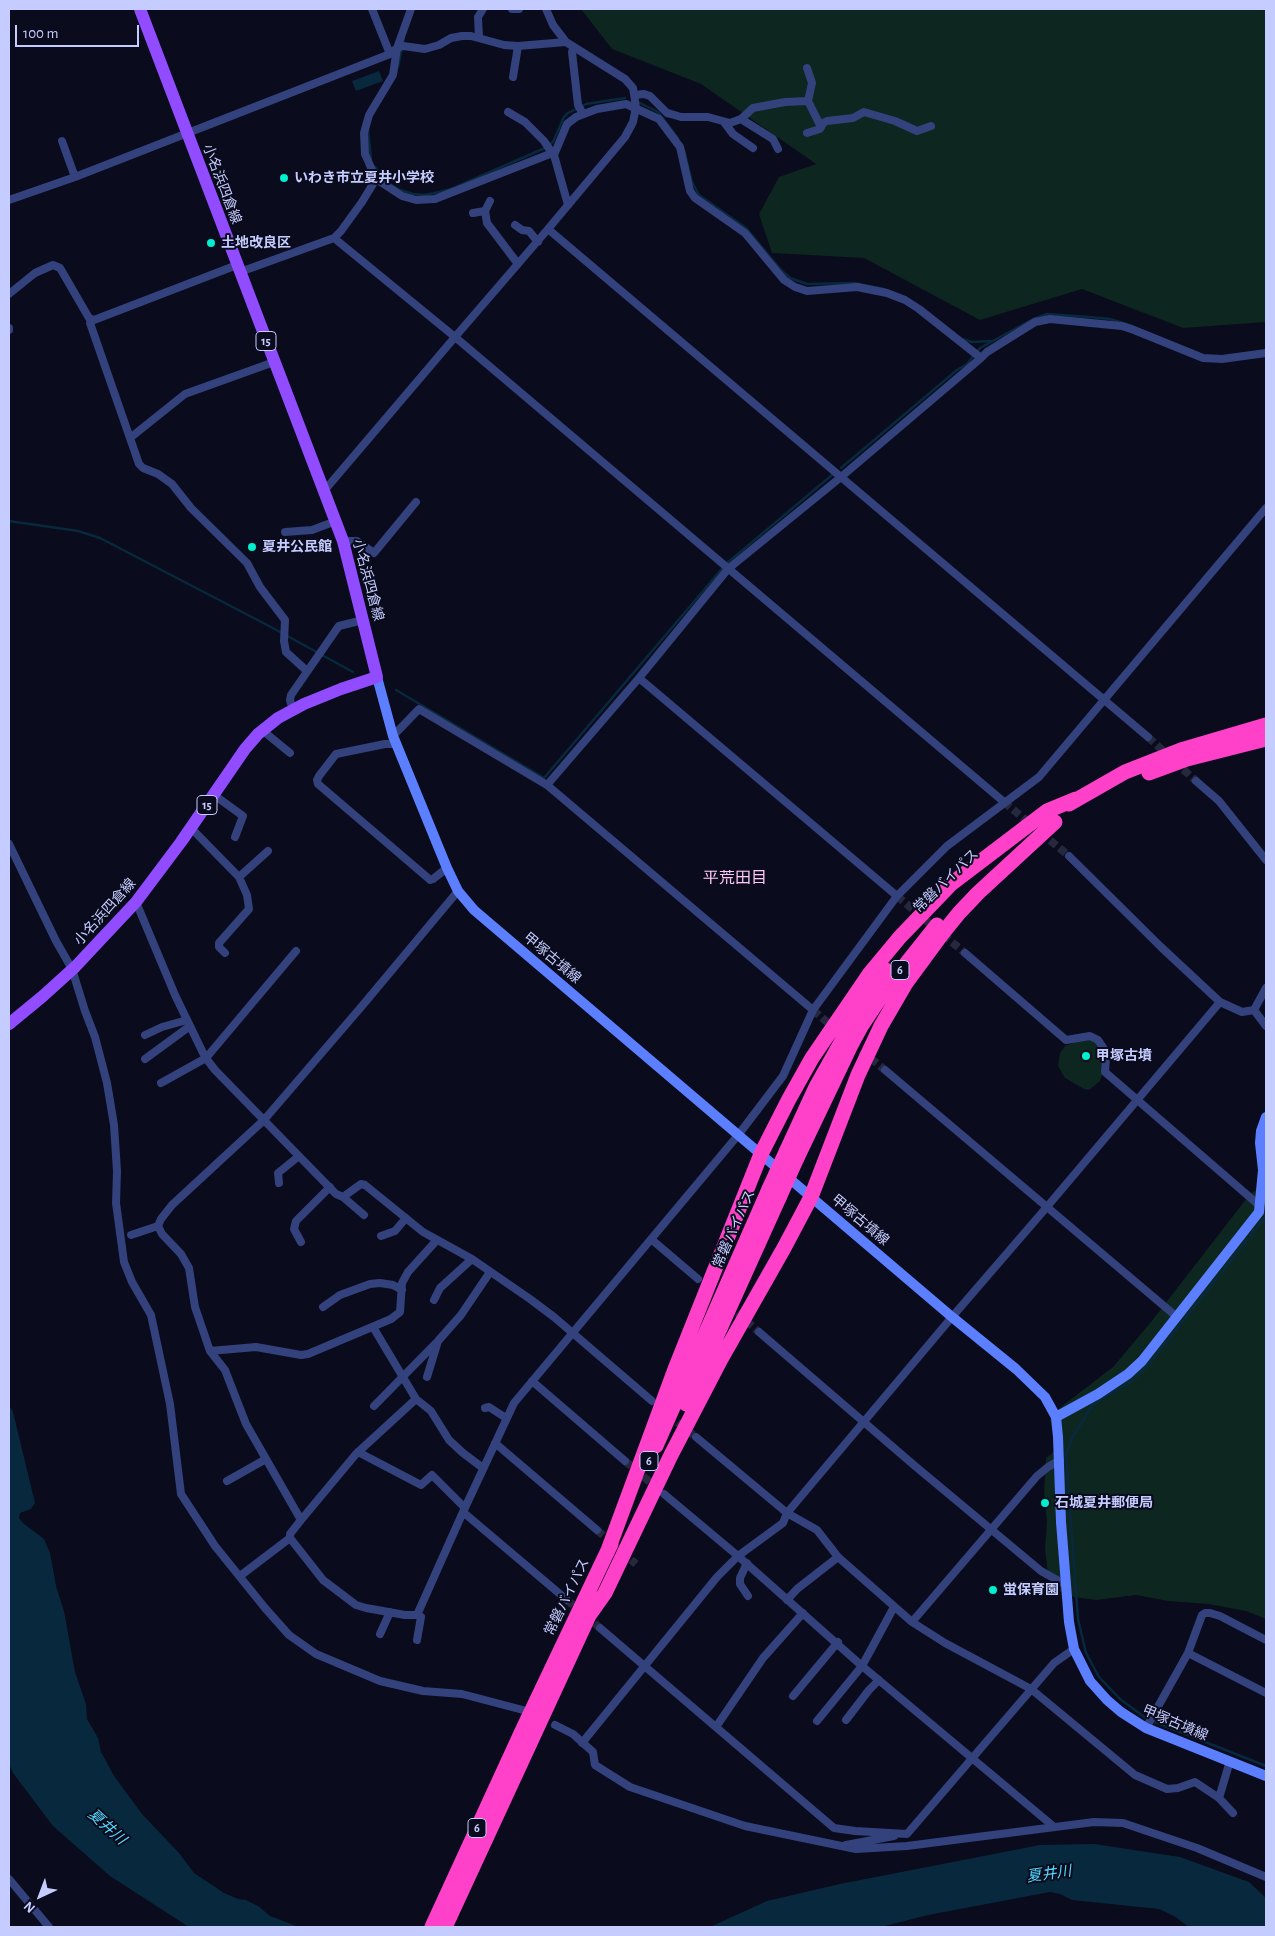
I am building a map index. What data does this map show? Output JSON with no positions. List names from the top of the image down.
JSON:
{
  "streets": {
    "highway": ["常磐バイパス", "6"],
    "main road": ["小名浜四倉線", "15", "甲塚古墳線"]
  },
  "crossings": [
    ["小名浜四倉線", "甲塚古墳線"]
  ],
  "districts": ["平荒田目"],
  "water": ["夏井川"],
  "places": [
    "いわき市立夏井小学校",
    "土地改良区",
    "夏井公民館",
    "甲塚古墳",
    "石城夏井郵便局",
    "蛍保育園"
  ],
  "scale_bar": "100 m",
  "north": "bottom left"
}
